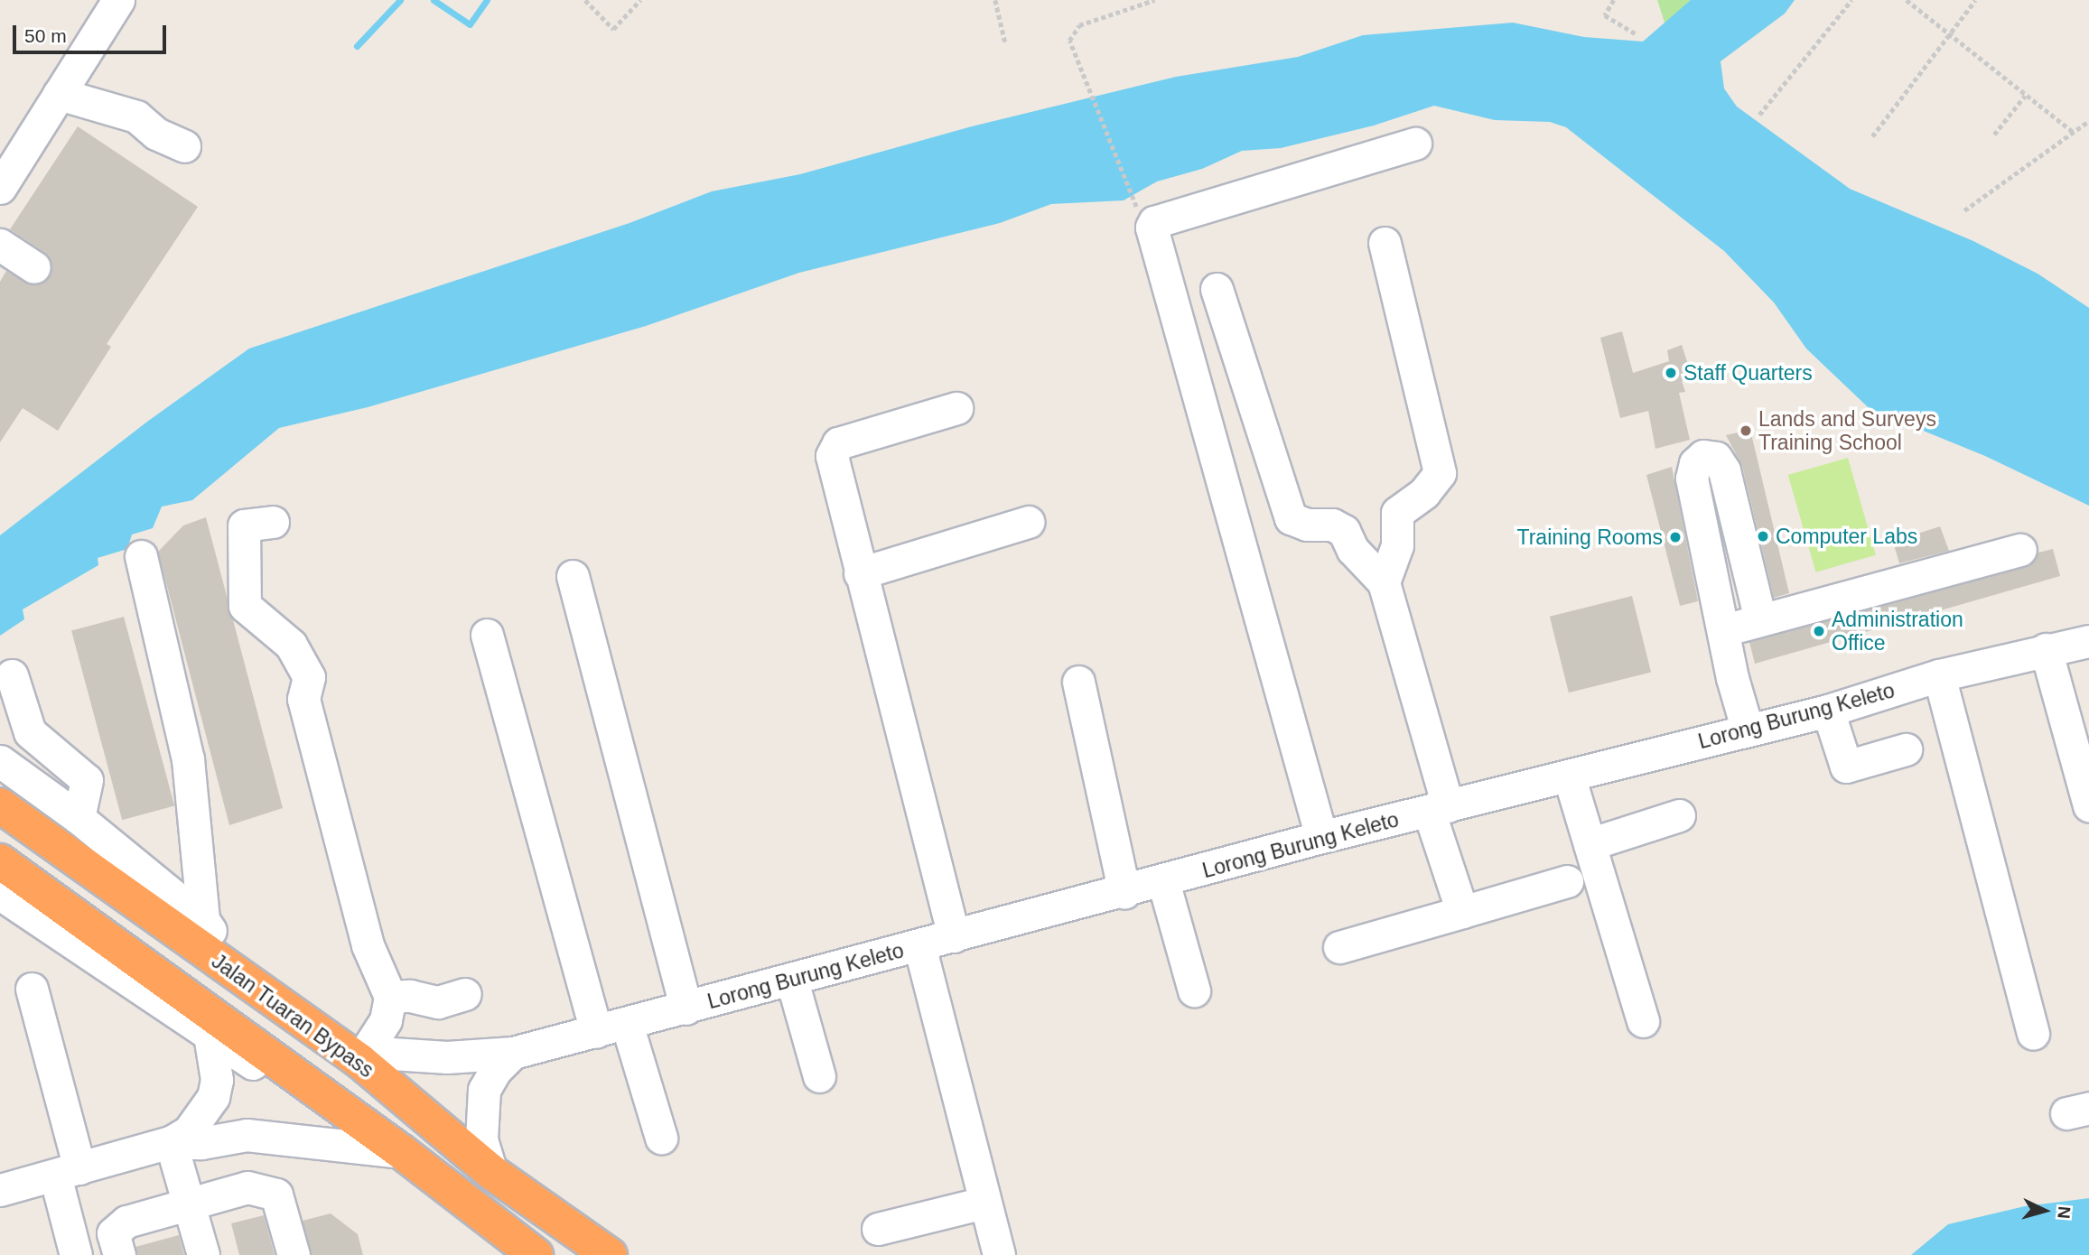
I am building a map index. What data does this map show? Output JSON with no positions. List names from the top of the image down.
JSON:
{
  "streets": {
    "highway": ["Jalan Tuaran Bypass"],
    "street": ["Lorong Burung Keleto"]
  },
  "crossings": [
    ["Lorong Burung Keleto", "Jalan Tuaran Bypass"]
  ],
  "places": [
    "Staff Quarters",
    "Lands and Surveys Training School",
    "Computer Labs",
    "Training Rooms",
    "Administration Office"
  ],
  "scale_bar": "50 m",
  "north": "right"
}
